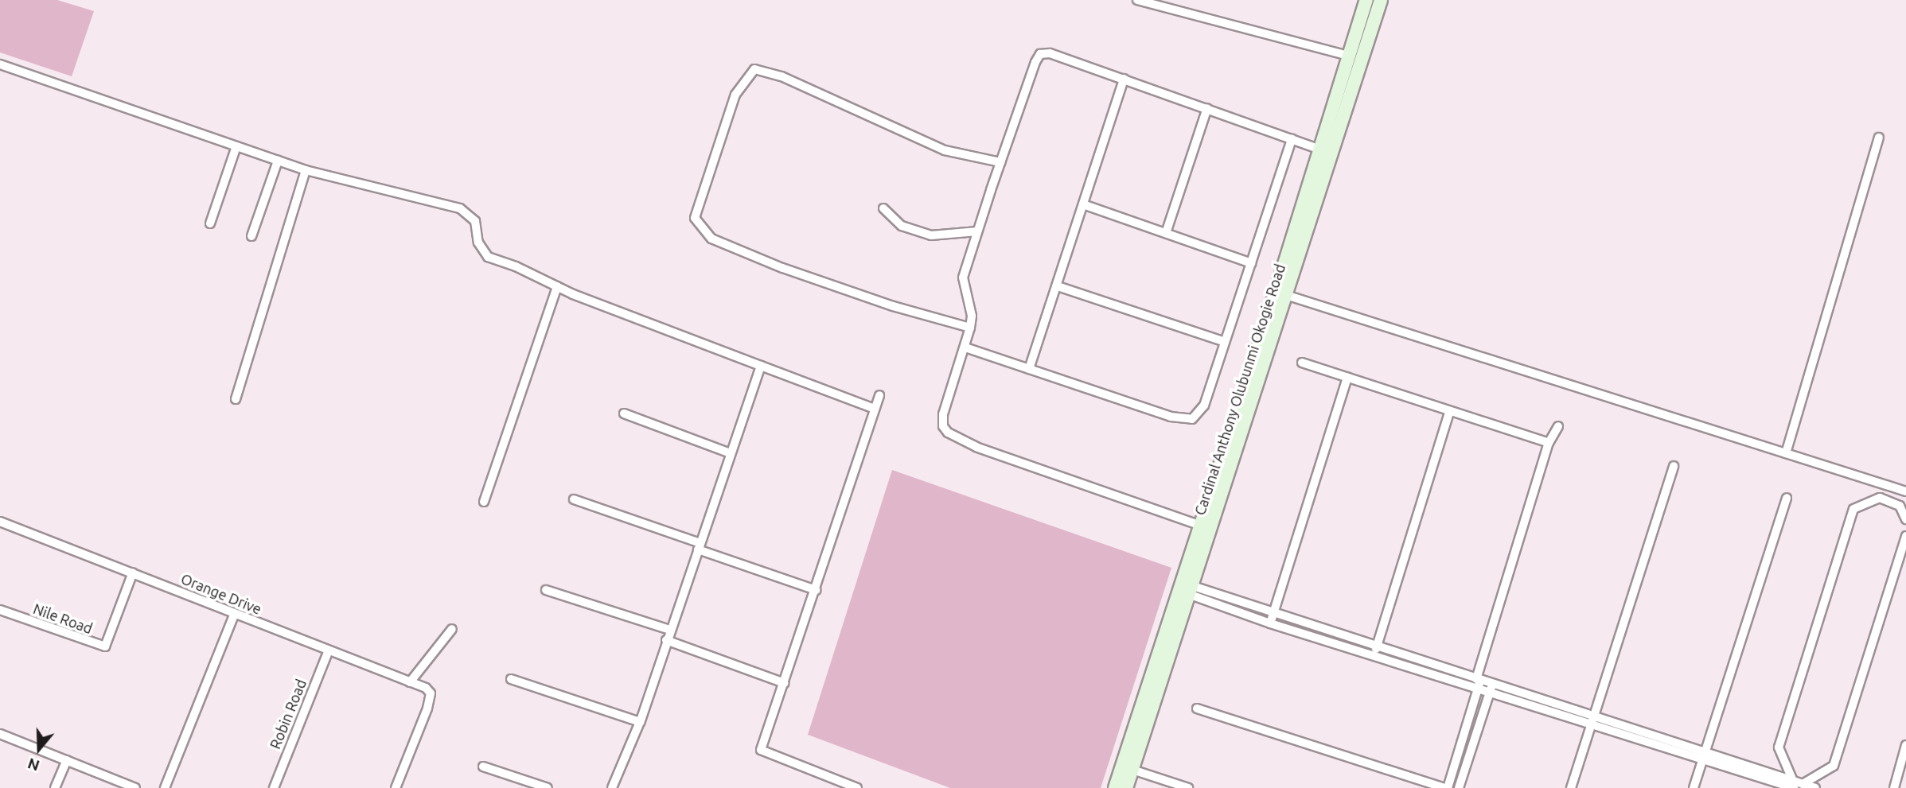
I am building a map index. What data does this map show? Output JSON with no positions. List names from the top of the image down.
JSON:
{
  "streets": {
    "street": [
      "Cardinal Anthony Olubunmi Okogie Road",
      "Orange Drive",
      "Nile Road",
      "Robin Road"
    ]
  },
  "crossings": [
    ["Orange Drive", "Nile Road"],
    ["Orange Drive", "Robin Road"]
  ],
  "north": "bottom"
}
